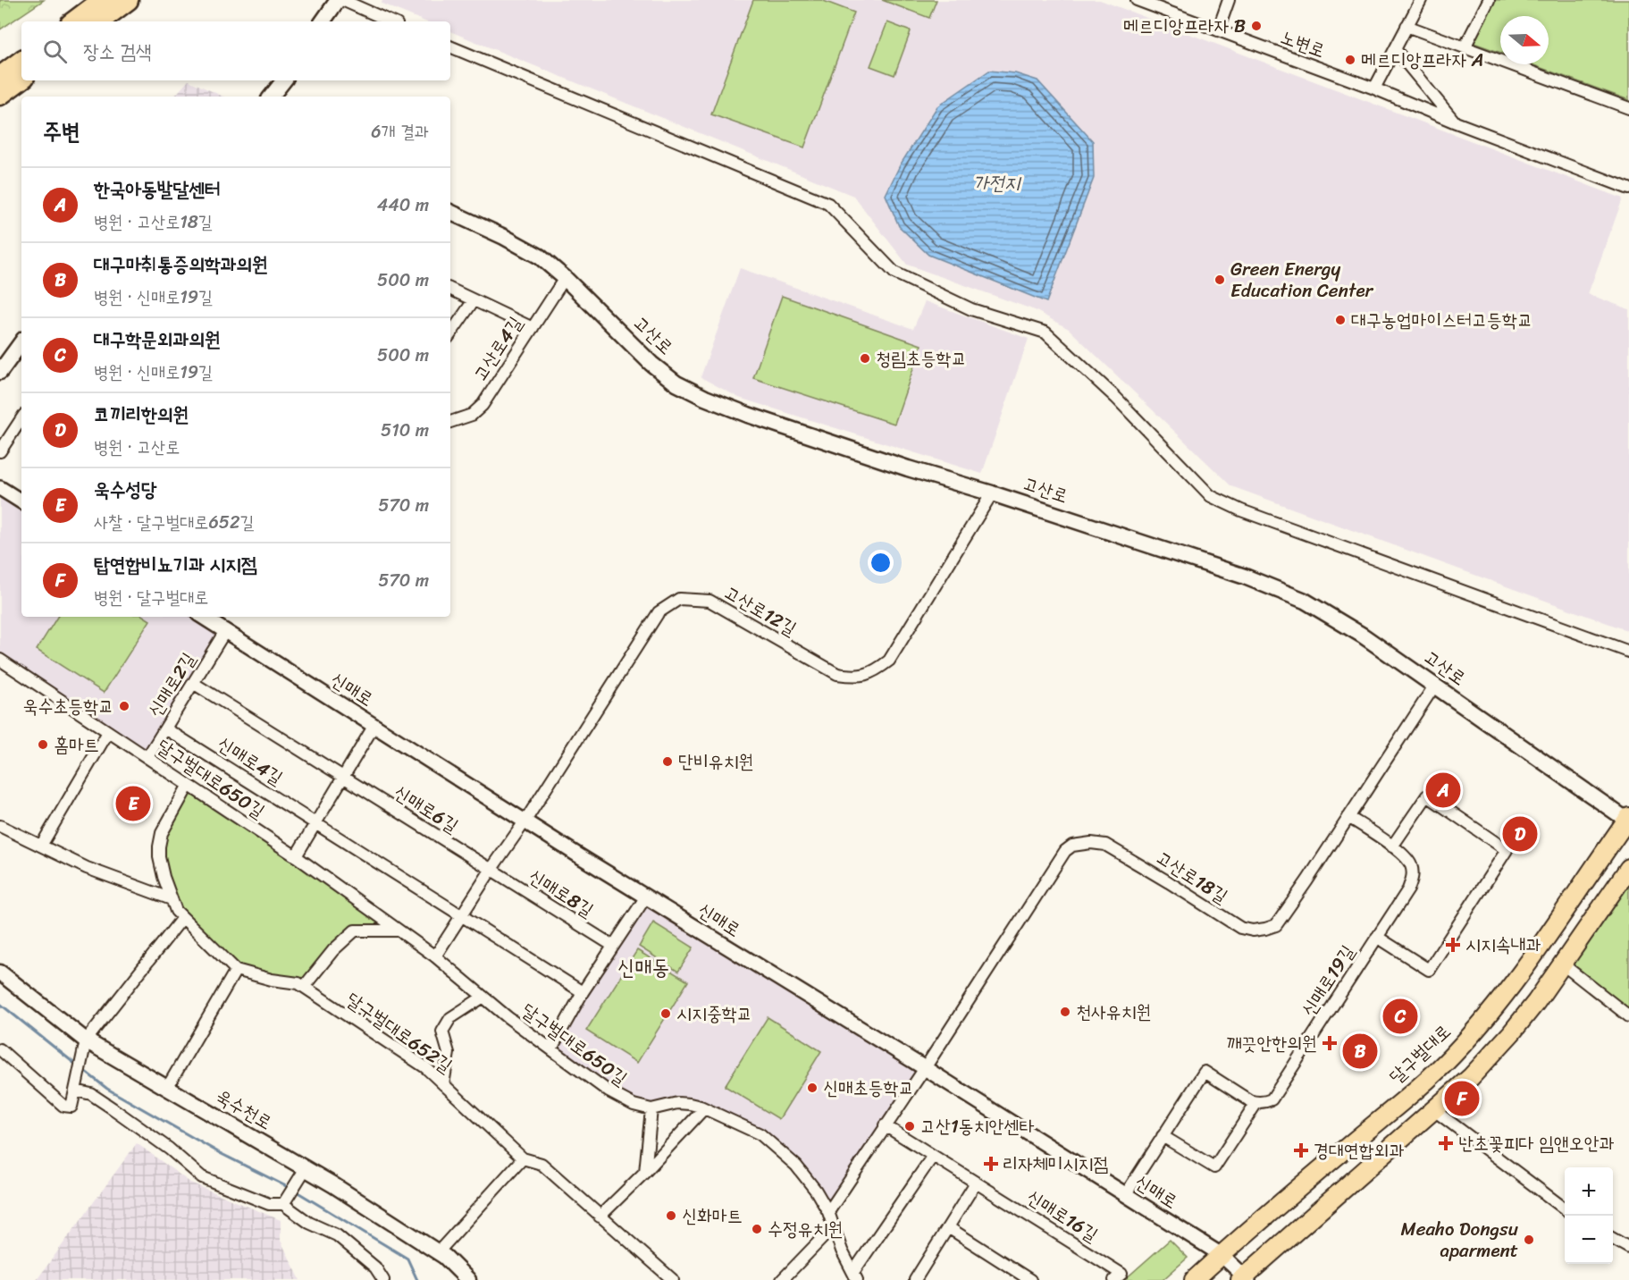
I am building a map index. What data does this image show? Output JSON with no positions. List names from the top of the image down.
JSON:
{
  "streets": {
    "main road": ["고산로", "달구벌대로", "욱수천로"],
    "street": [
      "노변로",
      "고산로4길",
      "고산로12길",
      "신매로2길",
      "신매로",
      "신매로4길",
      "달구벌대로650길",
      "신매로6길",
      "고산로18길",
      "신매로8길",
      "신매로19길",
      "달구벌대로652길",
      "신매로16길"
    ]
  },
  "crossings": [
    ["고산로", "고산로4길"],
    ["고산로", "고산로12길"],
    ["고산로", "고산로18길"],
    ["고산로", "달구벌대로"],
    ["고산로12길", "신매로"],
    ["신매로2길", "신매로"],
    ["신매로2길", "신매로4길"],
    ["신매로2길", "달구벌대로650길"],
    ["신매로", "고산로18길"],
    ["신매로", "달구벌대로"],
    ["신매로4길", "신매로6길"],
    ["달구벌대로650길", "달구벌대로652길"],
    ["신매로6길", "신매로8길"],
    ["고산로18길", "신매로19길"]
  ],
  "districts": ["신매동"],
  "water": ["가전지"],
  "places": {
    "other": [
      "메르디앙프라자 B",
      "메르디앙프라자 A",
      "Green Energy Education Center",
      "대구농업마이스터고등학교",
      "청림초등학교",
      "욱수초등학교",
      "홈마트",
      "단비유치원",
      "천사유치원",
      "시지중학교",
      "신매초등학교",
      "고산1동치안센타",
      "신화마트",
      "수정유치원",
      "Meaho Dongsu aparment"
    ],
    "health": [
      "시지속내과",
      "깨끗안한의원",
      "난초꽃피다 임앤오안과",
      "경대연합외과",
      "리자체미시지점"
    ]
  },
  "north": "right",
  "page": {
    "search": "장소 검색",
    "heading": ["주변", "6개 결과"],
    "list": [
      {
        "mark": "A",
        "name": "한국아동발달센터",
        "note": "병원 · 고산로18길",
        "value": "440 m"
      },
      {
        "mark": "B",
        "name": "대구마취통증의학과의원",
        "note": "병원 · 신매로19길",
        "value": "500 m"
      },
      {
        "mark": "C",
        "name": "대구학문외과의원",
        "note": "병원 · 신매로19길",
        "value": "500 m"
      },
      {
        "mark": "D",
        "name": "코끼리한의원",
        "note": "병원 · 고산로",
        "value": "510 m"
      },
      {
        "mark": "E",
        "name": "욱수성당",
        "note": "사찰 · 달구벌대로652길",
        "value": "570 m"
      },
      {
        "mark": "F",
        "name": "탑연합비뇨기과 시지점",
        "note": "병원 · 달구벌대로",
        "value": "570 m"
      }
    ],
    "pins": [
      "A",
      "E",
      "D",
      "C",
      "B",
      "F"
    ],
    "map_buttons": ["+", "−"]
  }
}
